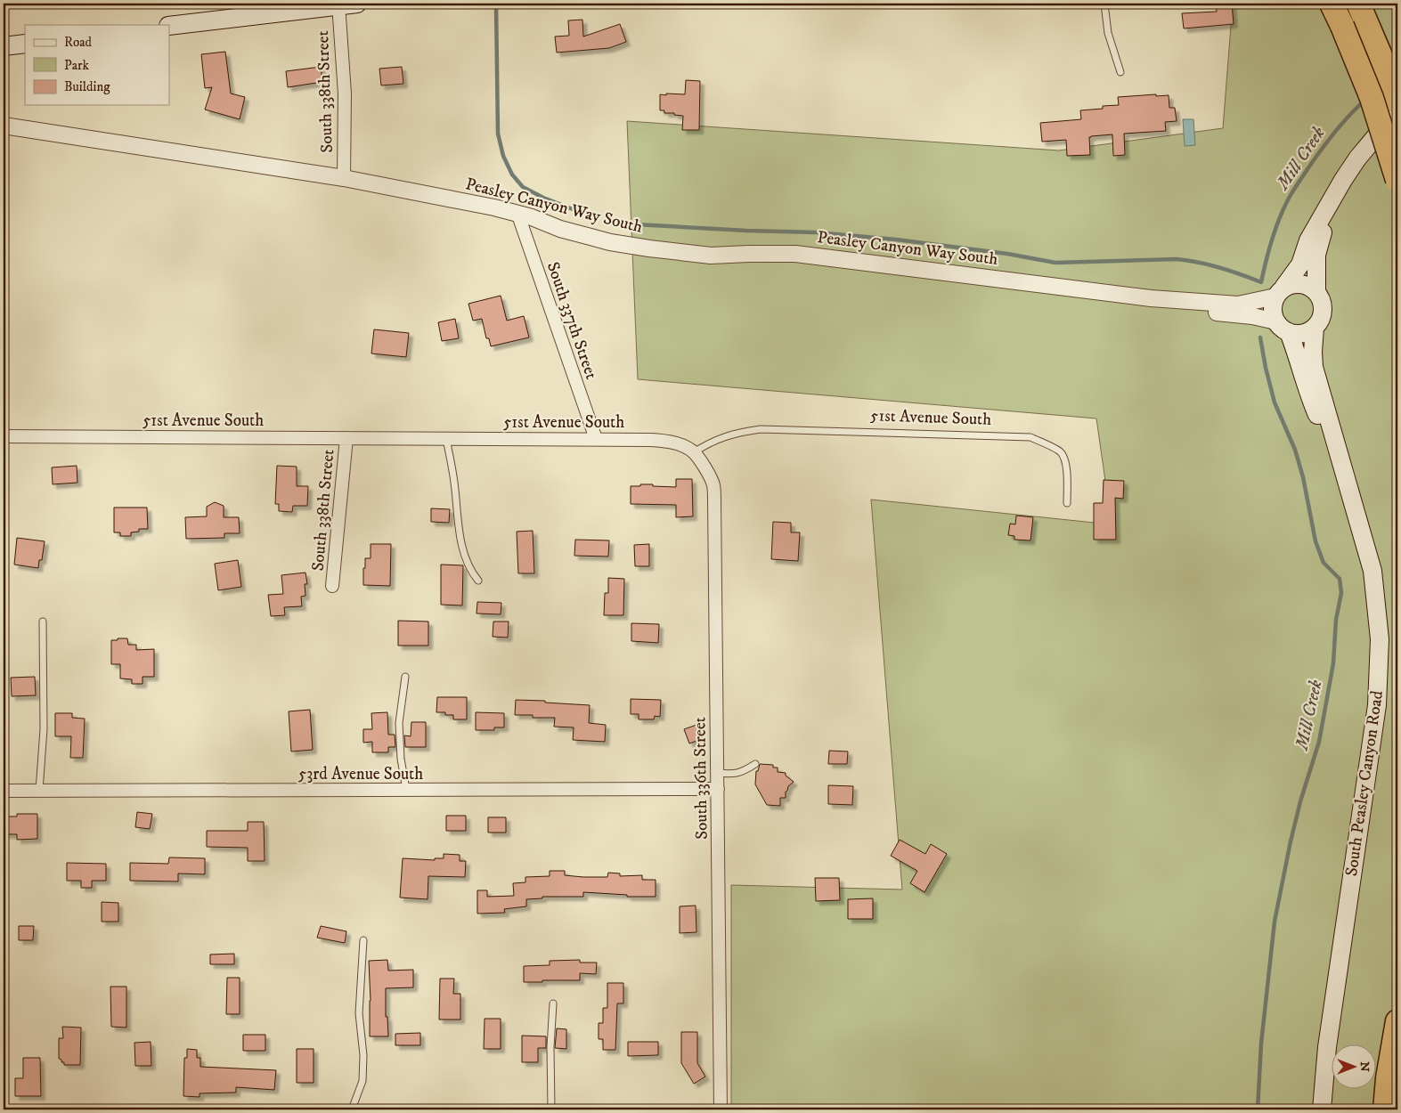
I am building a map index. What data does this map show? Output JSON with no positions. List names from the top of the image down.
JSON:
{
  "streets": {
    "main road": ["South Peasley Canyon Road"],
    "street": [
      "South 338th Street",
      "Peasley Canyon Way South",
      "South 337th Street",
      "51st Avenue South",
      "53rd Avenue South",
      "South 336th Street"
    ]
  },
  "crossings": [
    ["South 338th Street", "Peasley Canyon Way South"],
    ["South 338th Street", "51st Avenue South"],
    ["Peasley Canyon Way South", "South 337th Street"],
    ["Peasley Canyon Way South", "South Peasley Canyon Road"],
    ["South 337th Street", "51st Avenue South"],
    ["51st Avenue South", "South 336th Street"],
    ["53rd Avenue South", "South 336th Street"]
  ],
  "water": ["Mill Creek"],
  "legend": ["Road", "Park", "Building"],
  "north": "right"
}
